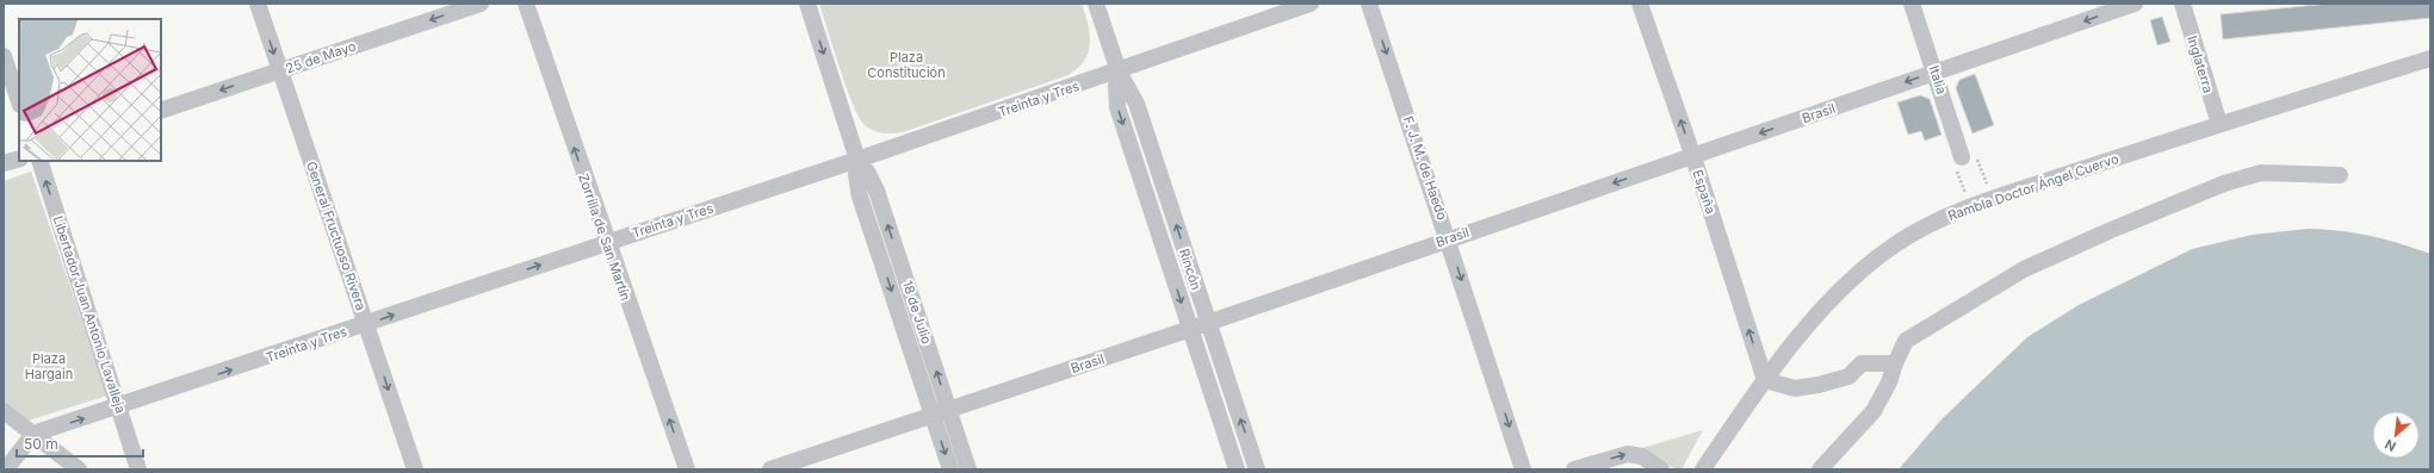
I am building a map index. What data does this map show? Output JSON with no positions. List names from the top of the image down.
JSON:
{
  "streets": {
    "street": [
      "25 de Mayo",
      "Inglaterra",
      "Italia",
      "Treinta y Tres",
      "Brasil",
      "F. J. M. de Haedo",
      "Rambla Doctor Ángel Cuervo",
      "España",
      "General Fructuoso Rivera",
      "Zorrilla de San Martín",
      "Rincón",
      "18 de Julio",
      "Libertador Juan Antonio Lavalleja"
    ]
  },
  "crossings": [
    ["25 de Mayo", "General Fructuoso Rivera"],
    ["Inglaterra", "Rambla Doctor Ángel Cuervo"],
    ["Italia", "Brasil"],
    ["Treinta y Tres", "General Fructuoso Rivera"],
    ["Treinta y Tres", "Zorrilla de San Martín"],
    ["Treinta y Tres", "Rincón"],
    ["Treinta y Tres", "18 de Julio"],
    ["Treinta y Tres", "Libertador Juan Antonio Lavalleja"],
    ["Brasil", "F. J. M. de Haedo"],
    ["Brasil", "España"],
    ["Brasil", "Rincón"],
    ["Brasil", "18 de Julio"],
    ["Rambla Doctor Ángel Cuervo", "España"]
  ],
  "one_way": [
    "25 de Mayo",
    "Treinta y Tres",
    "Brasil",
    "F. J. M. de Haedo",
    "España",
    "General Fructuoso Rivera",
    "Zorrilla de San Martín",
    "Libertador Juan Antonio Lavalleja"
  ],
  "parks": ["Plaza Constitución", "Plaza Hargain"],
  "scale_bar": "50 m",
  "north": "bottom left"
}
